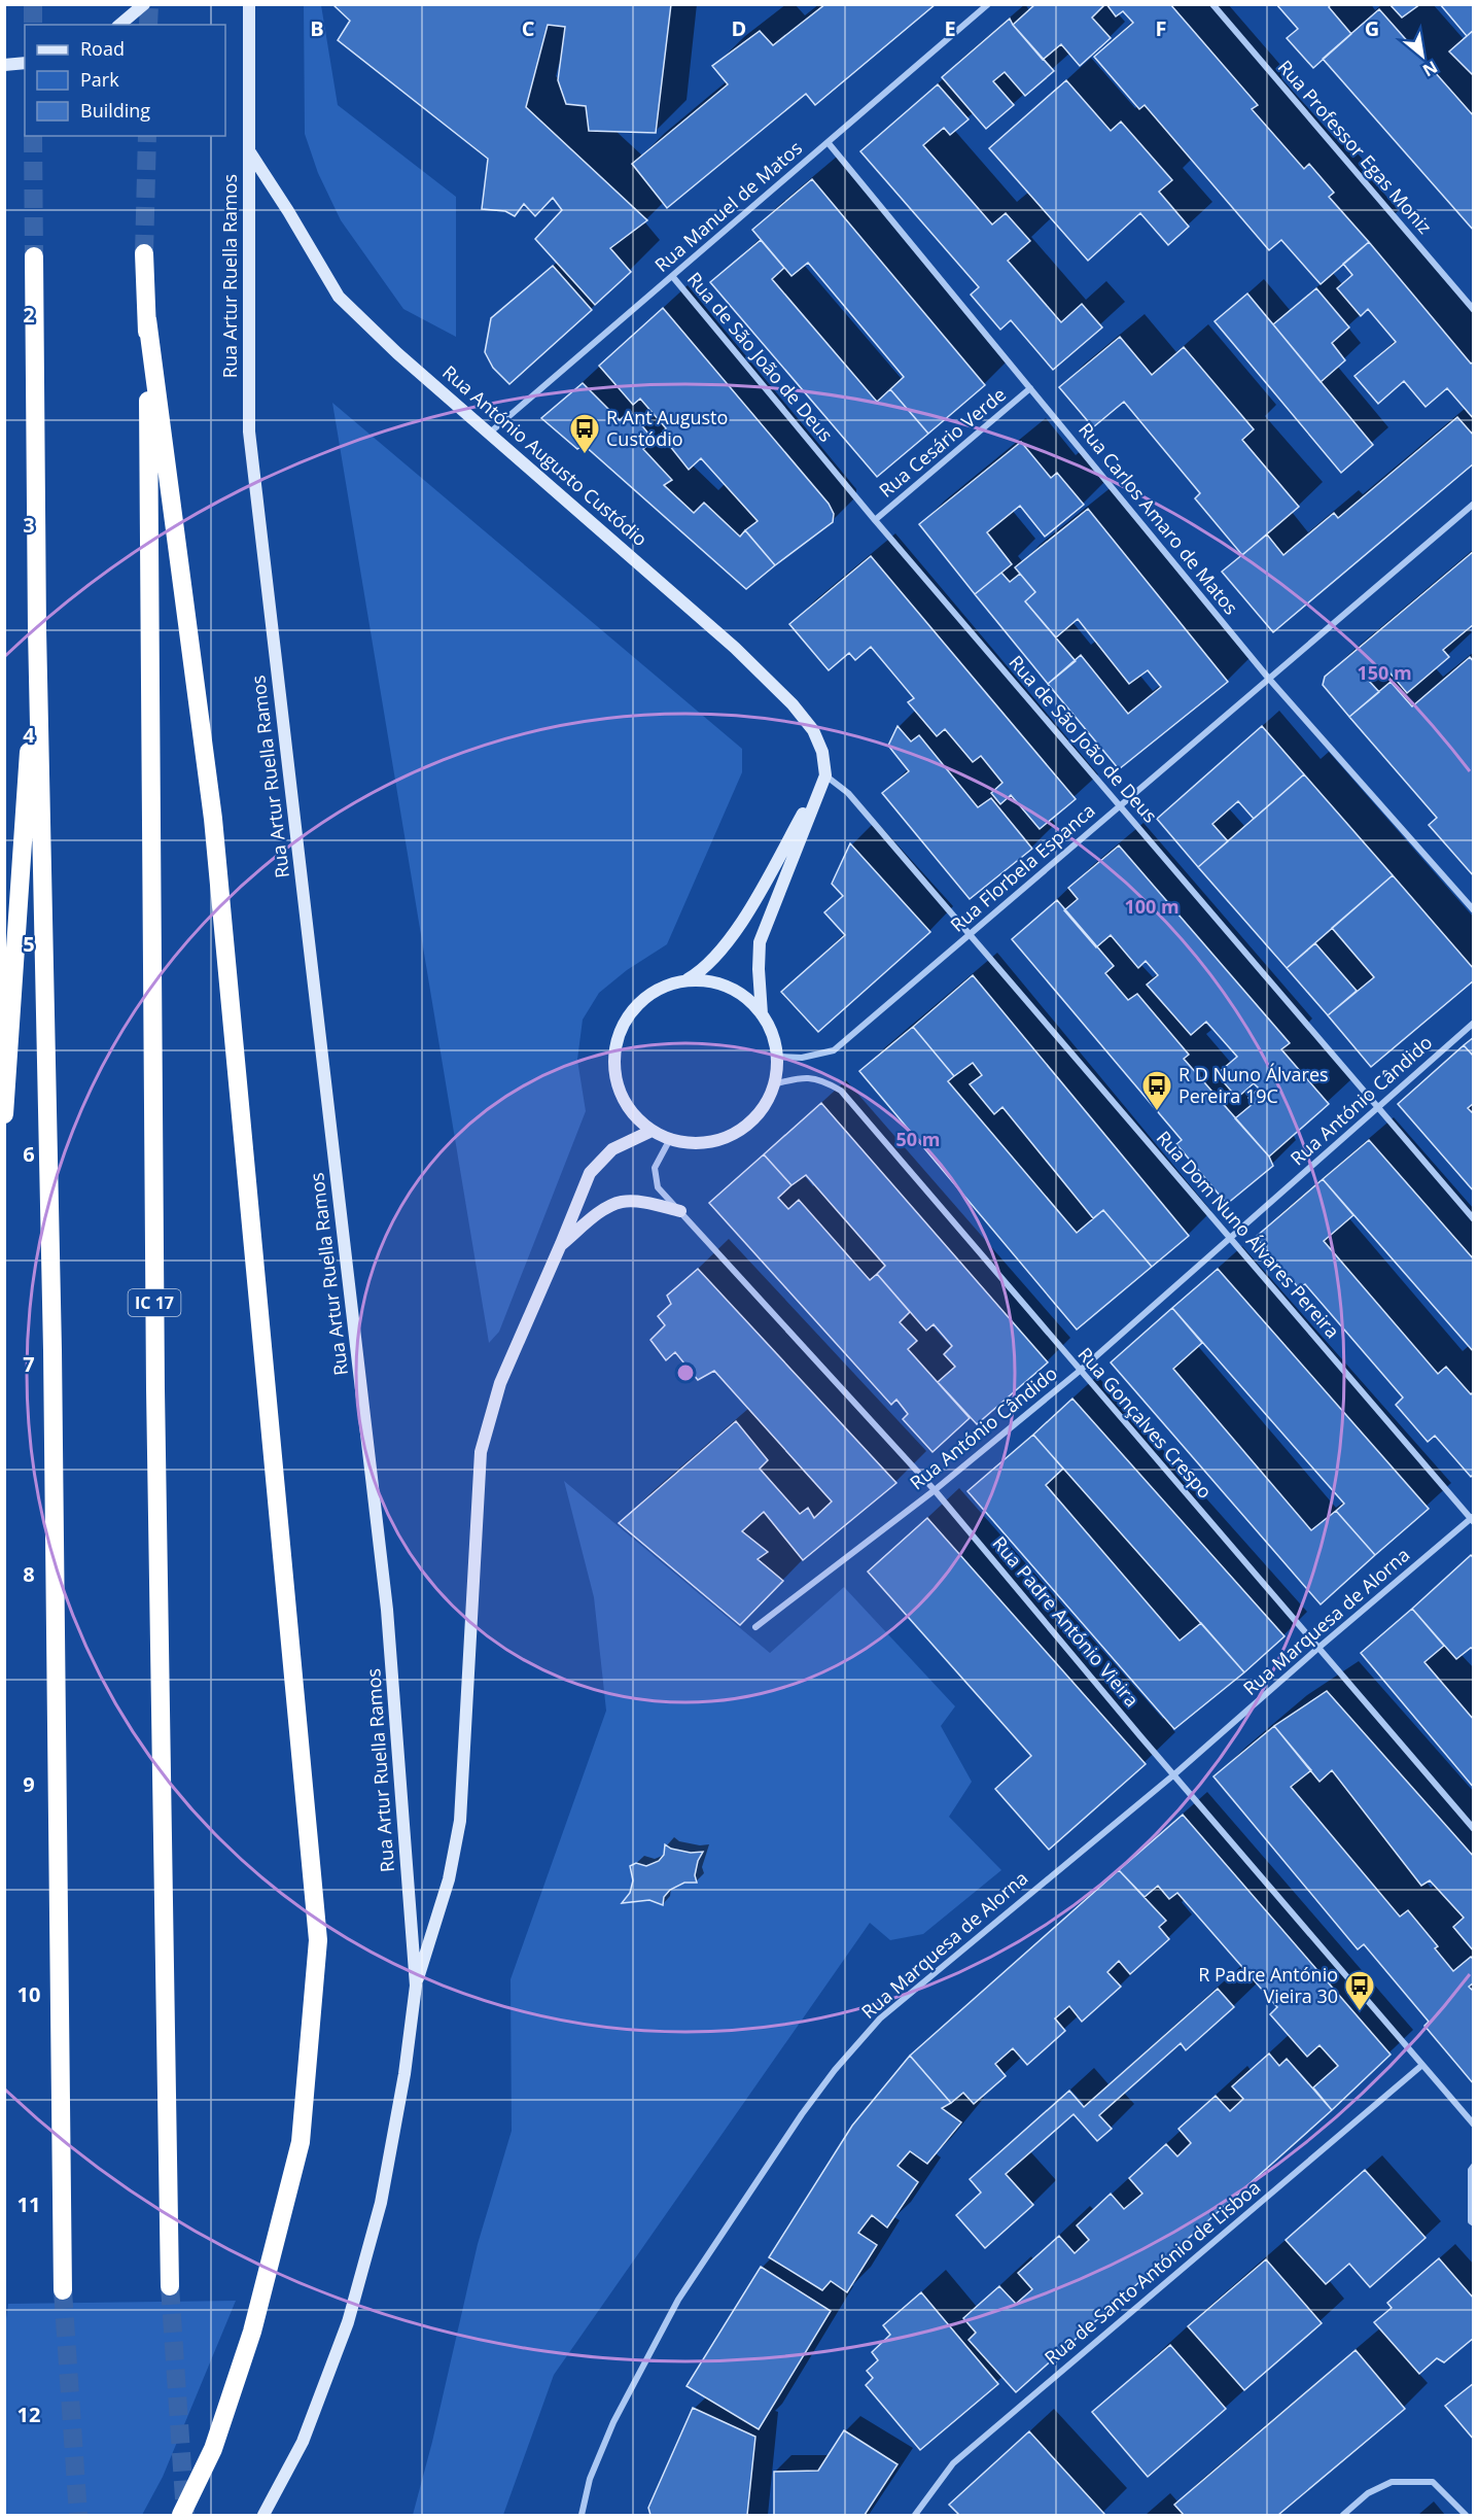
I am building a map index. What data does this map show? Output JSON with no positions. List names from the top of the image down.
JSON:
{
  "streets": {
    "highway": ["IC 17"],
    "street": [
      "Rua Professor Egas Moniz",
      "Rua Manuel de Matos",
      "Rua Artur Ruella Ramos",
      "Rua de São João de Deus",
      "Rua Cesário Verde",
      "Rua António Augusto Custódio",
      "Rua Carlos Amaro de Matos",
      "Rua Florbela Espanca",
      "Rua António Cândido",
      "Rua Dom Nuno Álvares Pereira",
      "Rua Gonçalves Crespo",
      "Rua Padre António Vieira",
      "Rua Marquesa de Alorna",
      "Rua de Santo António de Lisboa"
    ]
  },
  "crossings": [
    ["Rua Manuel de Matos", "Rua de São João de Deus"],
    ["Rua Manuel de Matos", "Rua António Augusto Custódio"],
    ["Rua Manuel de Matos", "Rua Carlos Amaro de Matos"],
    ["Rua Artur Ruella Ramos", "Rua António Augusto Custódio"],
    ["Rua de São João de Deus", "Rua Cesário Verde"],
    ["Rua de São João de Deus", "Rua Florbela Espanca"],
    ["Rua de São João de Deus", "Rua António Cândido"],
    ["Rua Cesário Verde", "Rua Carlos Amaro de Matos"],
    ["Rua António Augusto Custódio", "Rua Dom Nuno Álvares Pereira"],
    ["Rua Carlos Amaro de Matos", "Rua Florbela Espanca"],
    ["Rua Florbela Espanca", "Rua Dom Nuno Álvares Pereira"],
    ["Rua Florbela Espanca", "Rua Gonçalves Crespo"],
    ["Rua Florbela Espanca", "Rua Padre António Vieira"],
    ["Rua António Cândido", "Rua Dom Nuno Álvares Pereira"],
    ["Rua António Cândido", "Rua Gonçalves Crespo"],
    ["Rua António Cândido", "Rua Padre António Vieira"],
    ["Rua Dom Nuno Álvares Pereira", "Rua Marquesa de Alorna"],
    ["Rua Gonçalves Crespo", "Rua Padre António Vieira"],
    ["Rua Gonçalves Crespo", "Rua Marquesa de Alorna"],
    ["Rua Padre António Vieira", "Rua Marquesa de Alorna"],
    ["Rua Padre António Vieira", "Rua de Santo António de Lisboa"]
  ],
  "places": {
    "bus stop": ["R Ant Augusto Custódio", "R D Nuno Álvares Pereira 19C", "R Padre António Vieira 30"]
  },
  "legend": ["Road", "Park", "Building"],
  "north": "bottom right",
  "grid": {
    "columns": [
      "B",
      "C",
      "D",
      "E",
      "F",
      "G"
    ],
    "rows": [
      "2",
      "3",
      "4",
      "5",
      "6",
      "7",
      "8",
      "9",
      "10",
      "11",
      "12"
    ]
  },
  "rings": ["150 m", "100 m", "50 m"]
}
